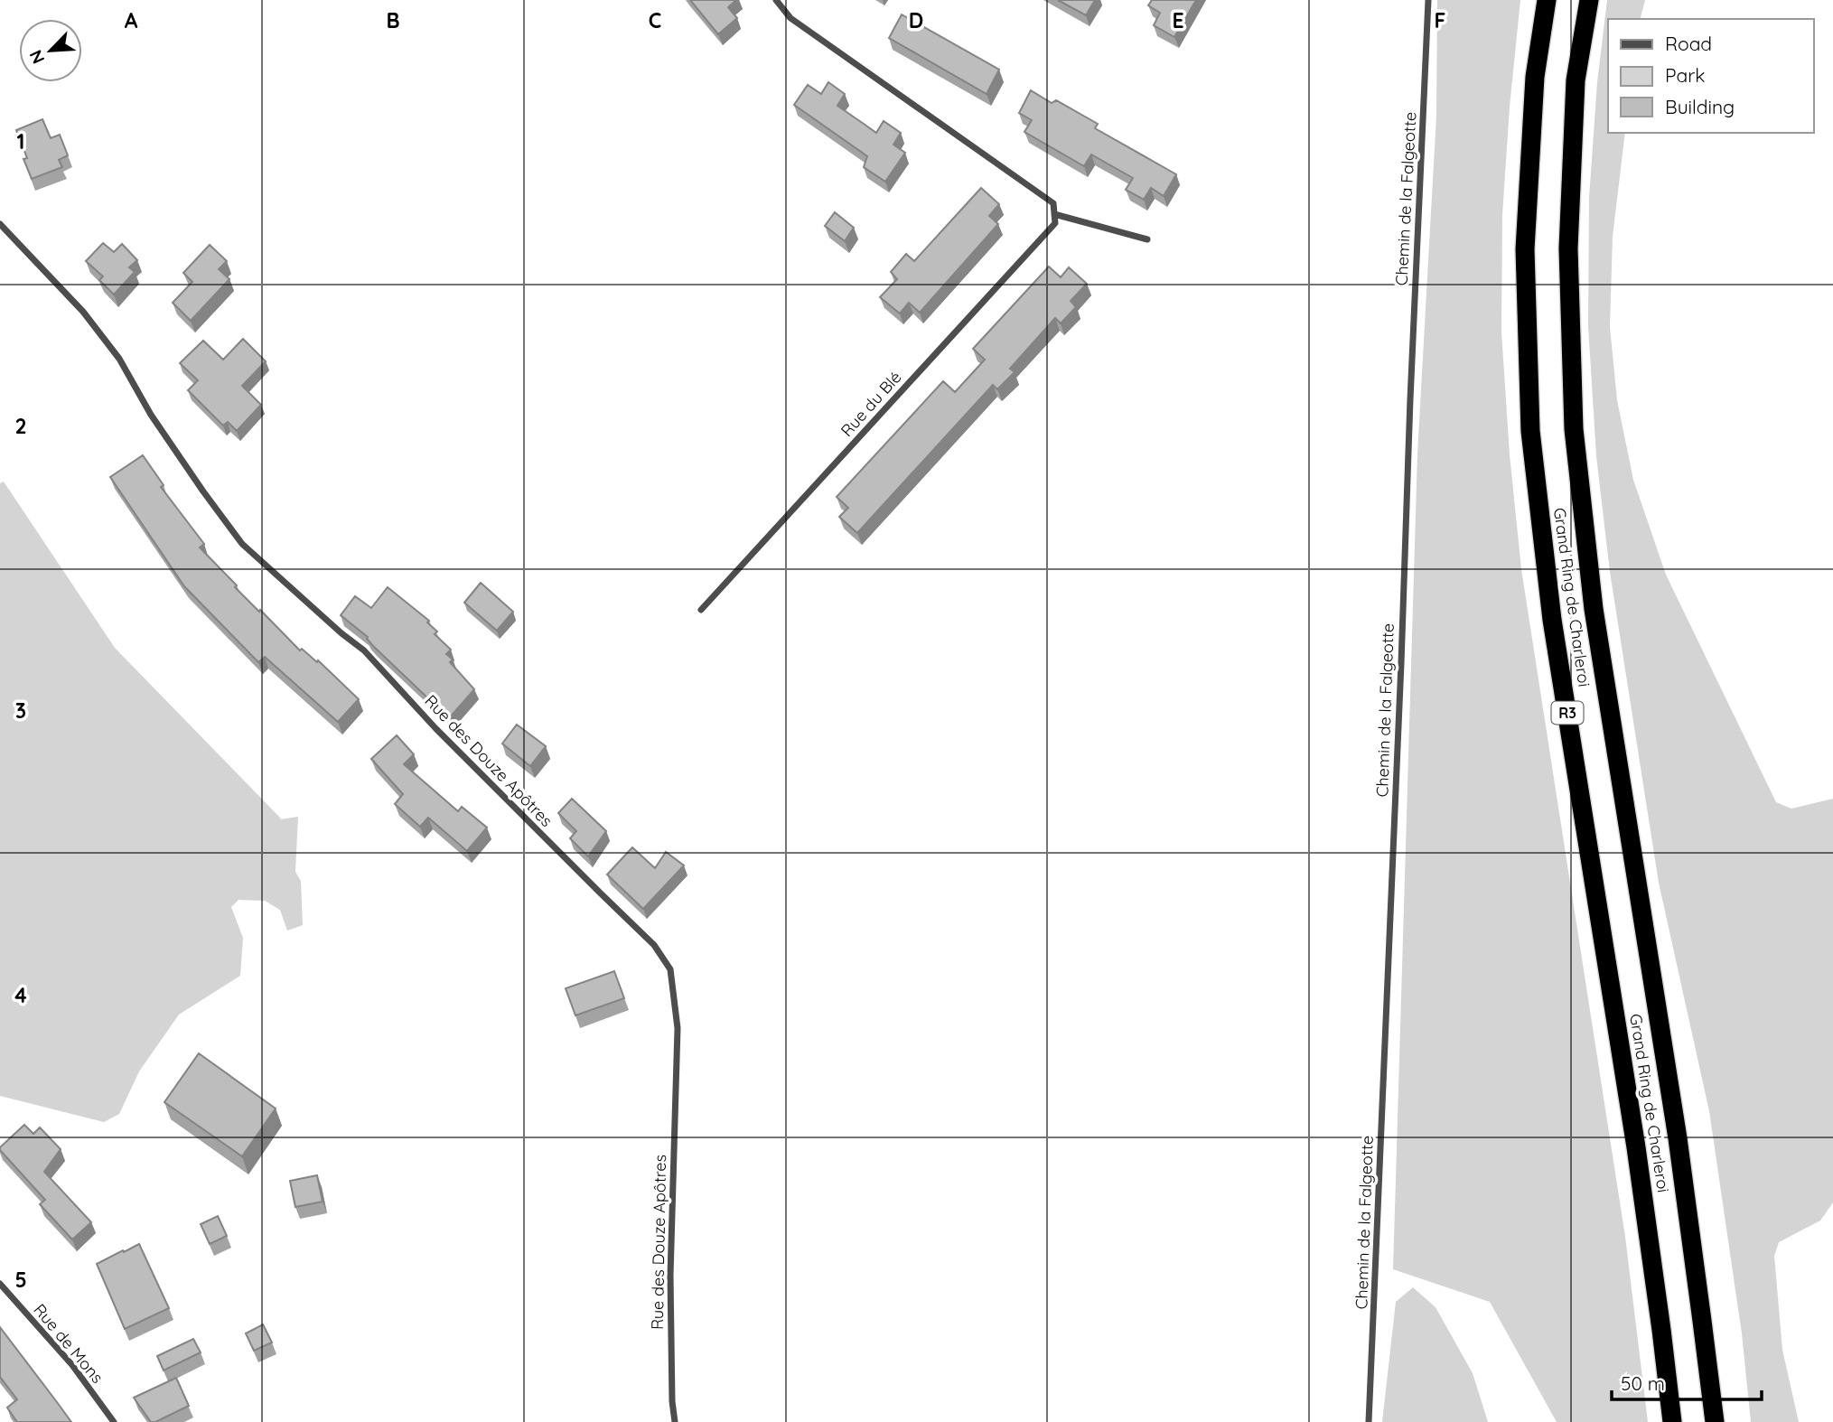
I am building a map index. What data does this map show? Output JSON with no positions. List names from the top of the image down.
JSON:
{
  "streets": {
    "highway": ["Grand Ring de Charleroi", "R3"],
    "street": [
      "Chemin de la Falgeotte",
      "Rue du Blé",
      "Rue des Douze Apôtres",
      "Rue de Mons"
    ]
  },
  "legend": ["Road", "Park", "Building"],
  "scale_bar": "50 m",
  "north": "bottom left",
  "grid": {
    "columns": [
      "A",
      "B",
      "C",
      "D",
      "E",
      "F"
    ],
    "rows": [
      "1",
      "2",
      "3",
      "4",
      "5"
    ]
  }
}
